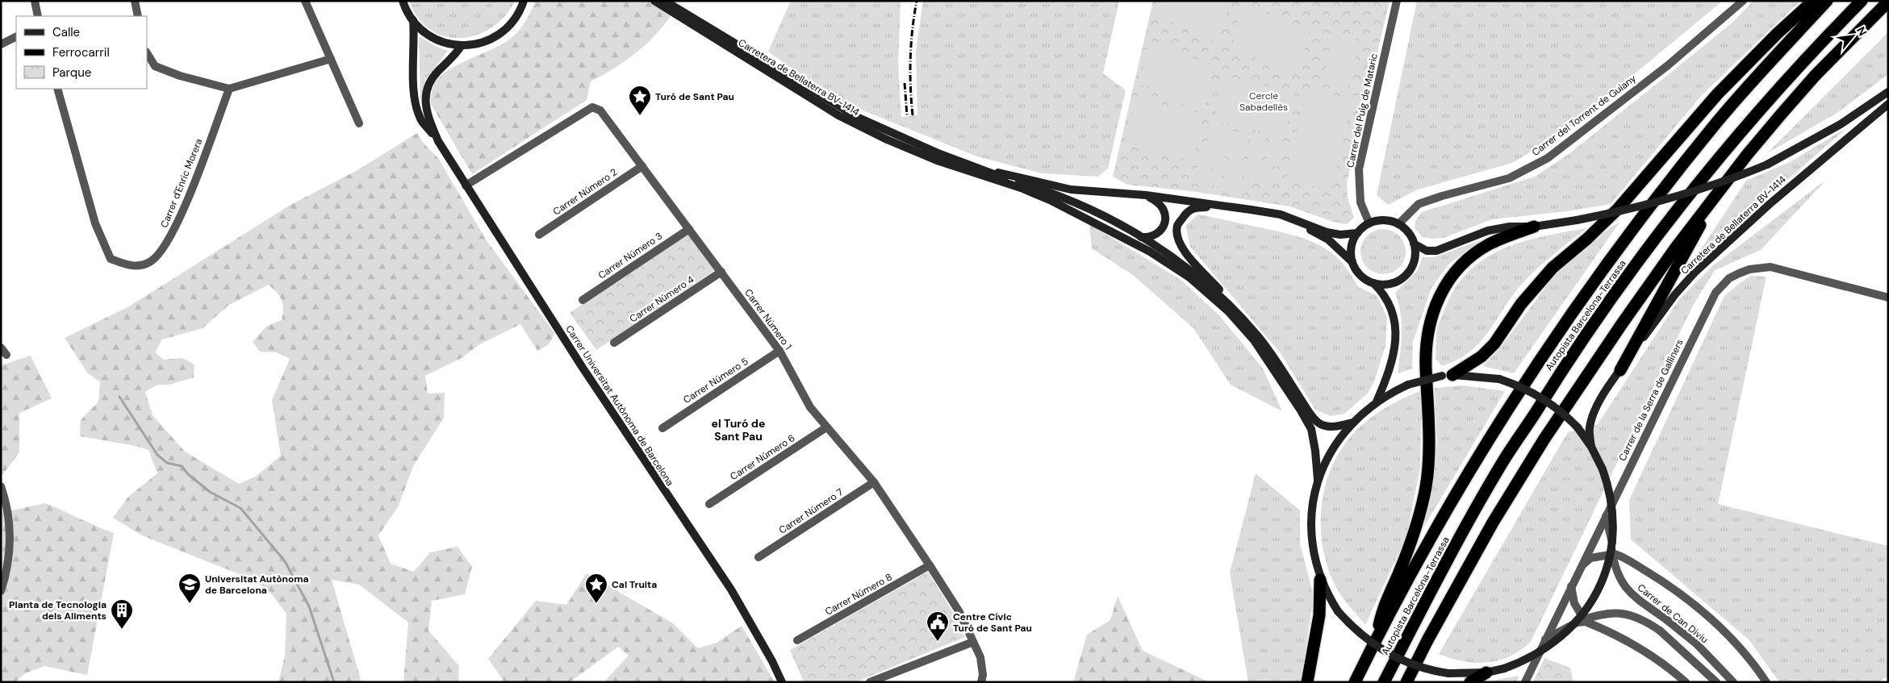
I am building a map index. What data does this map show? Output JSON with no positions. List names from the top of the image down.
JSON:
{
  "streets": {
    "highway": ["Autopista Barcelona-Terrassa"],
    "street": [
      "Carretera de Bellaterra BV-1414",
      "Carrer del Puig de Mataric",
      "Carrer del Torrent de Guiany",
      "Carrer d'Enric Morera",
      "Carrer Número 2",
      "Carrer Número 3",
      "Carrer Número 4",
      "Carrer Número 1",
      "Carrer Número 5",
      "Carrer de la Serra de Galliners",
      "Carrer Universitat Autònoma de Barcelona",
      "Carrer Número 6",
      "Carrer Número 7",
      "Carrer Número 8",
      "Carrer de Can Diviu"
    ]
  },
  "crossings": [
    ["Carretera de Bellaterra BV-1414", "Carrer del Puig de Mataric"],
    ["Carretera de Bellaterra BV-1414", "Carrer del Torrent de Guiany"],
    ["Carrer del Puig de Mataric", "Carrer del Torrent de Guiany"],
    ["Carrer Número 2", "Carrer Número 1"],
    ["Carrer Número 3", "Carrer Número 1"],
    ["Carrer Número 4", "Carrer Número 1"],
    ["Carrer Número 1", "Carrer Número 5"],
    ["Carrer Número 1", "Carrer Universitat Autònoma de Barcelona"],
    ["Carrer Número 1", "Carrer Número 6"],
    ["Carrer Número 1", "Carrer Número 7"],
    ["Carrer Número 1", "Carrer Número 8"],
    ["Carrer de la Serra de Galliners", "Carrer de Can Diviu"]
  ],
  "districts": ["el Turó de Sant Pau"],
  "parks": ["Cercle Sabadellès"],
  "places": {
    "place": ["Turó de Sant Pau", "Cal Truita"],
    "school or university": ["Universitat Autònoma de Barcelona"],
    "building": ["Planta de Tecnologia dels Aliments"],
    "public building": ["Centre Cívic Turó de Sant Pau"]
  },
  "legend": ["Calle", "Ferrocarril", "Parque"],
  "north": "top right"
}
